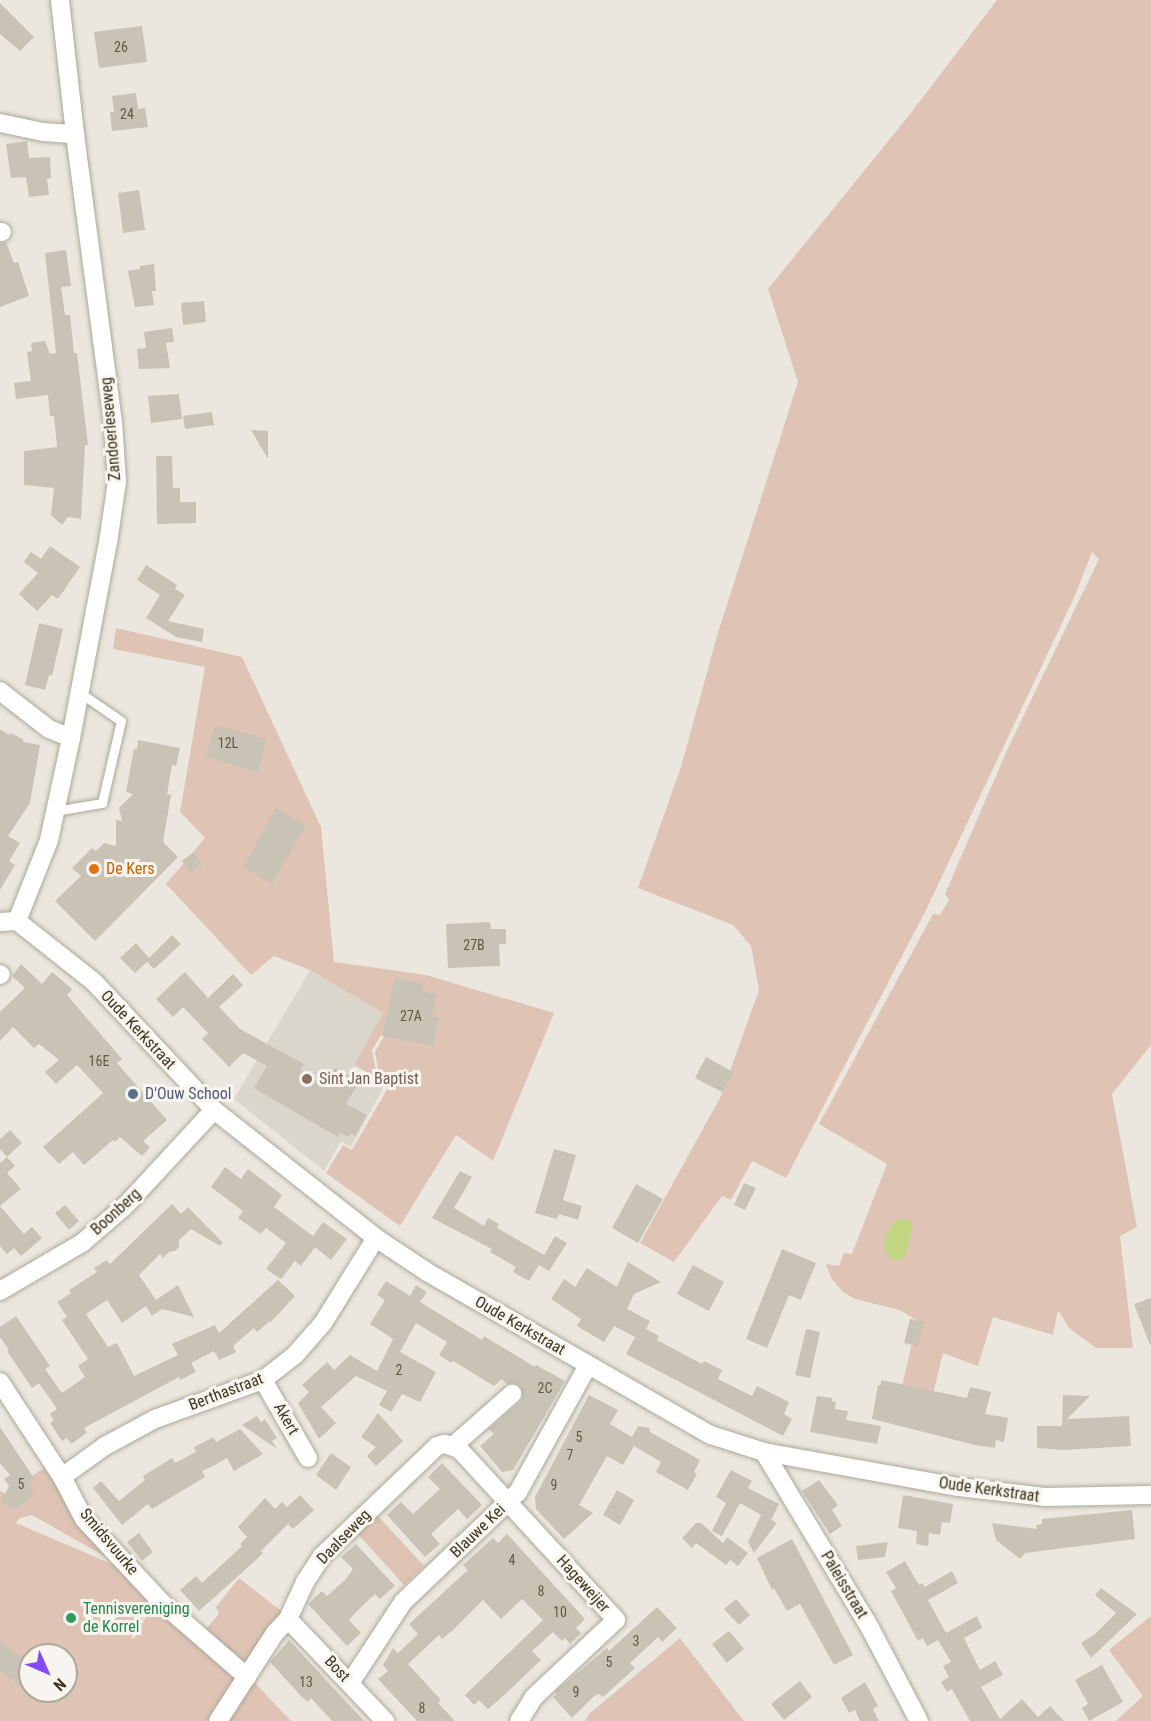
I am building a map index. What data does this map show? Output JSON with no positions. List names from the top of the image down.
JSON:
{
  "streets": {
    "street": [
      "Zandoerleseweg",
      "Oude Kerkstraat",
      "Boonberg",
      "Berthastraat",
      "Akert",
      "Blauwe Kei",
      "Daalseweg",
      "Smidsvuurke",
      "Hageweijer",
      "Paleisstraat",
      "Bost"
    ]
  },
  "crossings": [
    ["Zandoerleseweg", "Oude Kerkstraat"],
    ["Oude Kerkstraat", "Boonberg"],
    ["Oude Kerkstraat", "Berthastraat"],
    ["Oude Kerkstraat", "Blauwe Kei"],
    ["Oude Kerkstraat", "Paleisstraat"],
    ["Berthastraat", "Akert"],
    ["Berthastraat", "Smidsvuurke"],
    ["Blauwe Kei", "Hageweijer"],
    ["Blauwe Kei", "Bost"],
    ["Daalseweg", "Smidsvuurke"],
    ["Daalseweg", "Hageweijer"],
    ["Daalseweg", "Bost"]
  ],
  "places": [
    "De Kers",
    "Sint Jan Baptist",
    "D'Ouw School",
    "Tennisvereniging de Korrel"
  ],
  "house_numbers": [
    "26",
    "24",
    "12L",
    "27B",
    "27A",
    "16E",
    "2",
    "2C",
    "5",
    "7",
    "5",
    "9",
    "4",
    "8",
    "10",
    "3",
    "5",
    "13",
    "9",
    "8"
  ],
  "north": "bottom right"
}
